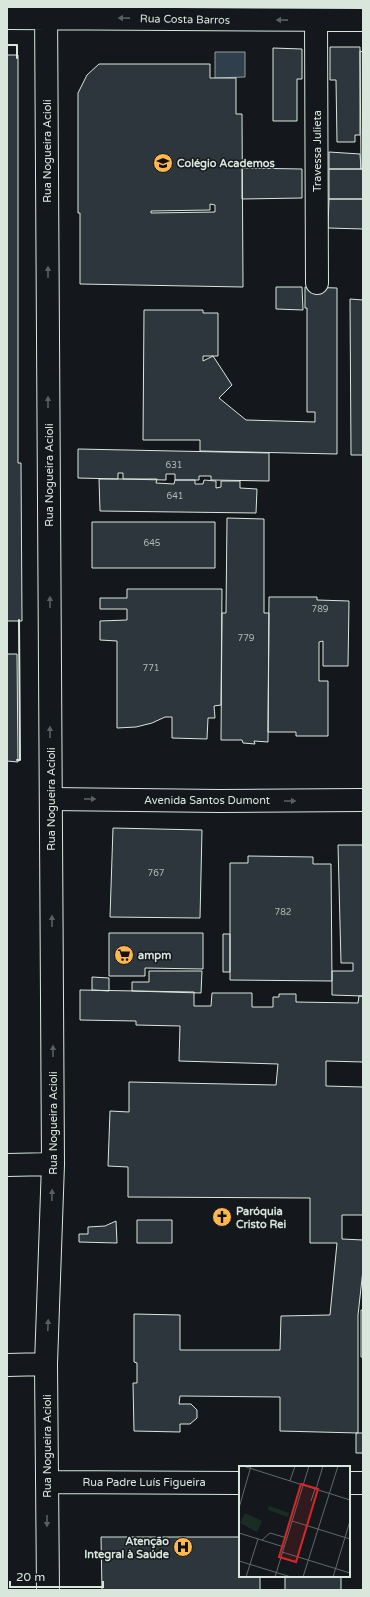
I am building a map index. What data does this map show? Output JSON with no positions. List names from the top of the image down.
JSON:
{
  "streets": {
    "street": [
      "Rua Costa Barros",
      "Rua Nogueira Acioli",
      "Travessa Julieta",
      "Avenida Santos Dumont",
      "Rua Padre Luís Figueira"
    ]
  },
  "crossings": [
    ["Rua Costa Barros", "Rua Nogueira Acioli"],
    ["Rua Costa Barros", "Travessa Julieta"],
    ["Rua Nogueira Acioli", "Avenida Santos Dumont"],
    ["Rua Nogueira Acioli", "Rua Padre Luís Figueira"]
  ],
  "one_way": ["Rua Costa Barros", "Rua Nogueira Acioli", "Avenida Santos Dumont"],
  "places": {
    "school or university": ["Colégio Academos"],
    "supermarket": ["ampm"],
    "church": ["Paróquia Cristo Rei"],
    "hospital": ["Atenção Integral à Saúde"]
  },
  "house_numbers": [
    "631",
    "641",
    "645",
    "789",
    "779",
    "771",
    "767",
    "782"
  ],
  "scale_bar": "20 m"
}
